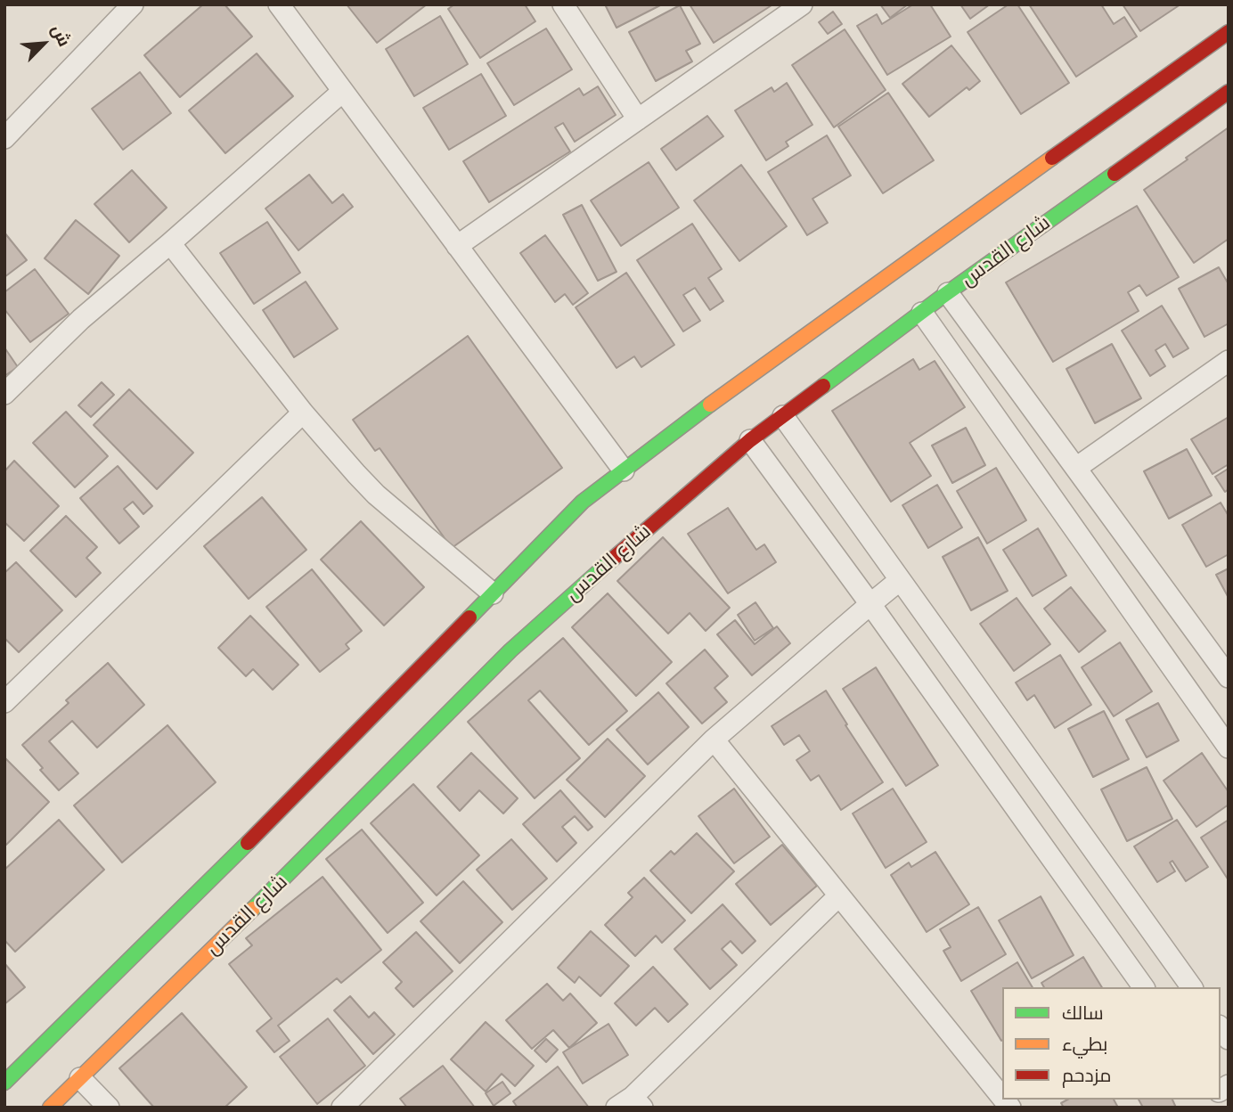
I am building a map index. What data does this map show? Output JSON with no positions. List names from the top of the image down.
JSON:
{
  "streets": {
    "main road": ["شارع القدس"]
  },
  "legend": ["سالك", "بطيء", "مزدحم"],
  "north": "top right"
}
